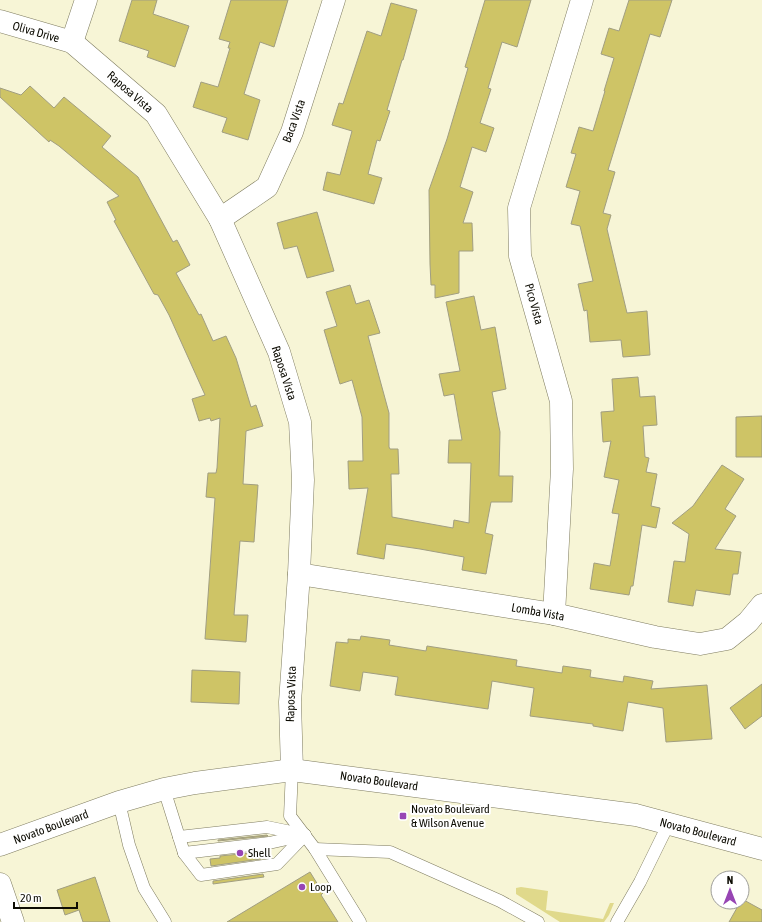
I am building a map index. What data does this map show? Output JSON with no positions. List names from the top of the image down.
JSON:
{
  "streets": {
    "street": [
      "Oliva Drive",
      "Raposa Vista",
      "Baca Vista",
      "Pico Vista",
      "Lomba Vista",
      "Novato Boulevard"
    ]
  },
  "crossings": [
    ["Oliva Drive", "Raposa Vista"],
    ["Raposa Vista", "Baca Vista"],
    ["Raposa Vista", "Lomba Vista"],
    ["Raposa Vista", "Novato Boulevard"],
    ["Pico Vista", "Lomba Vista"]
  ],
  "places": {
    "transit": ["Novato Boulevard & Wilson Avenue"],
    "other": ["Shell", "Loop"]
  },
  "scale_bar": "20 m",
  "north": "top"
}
